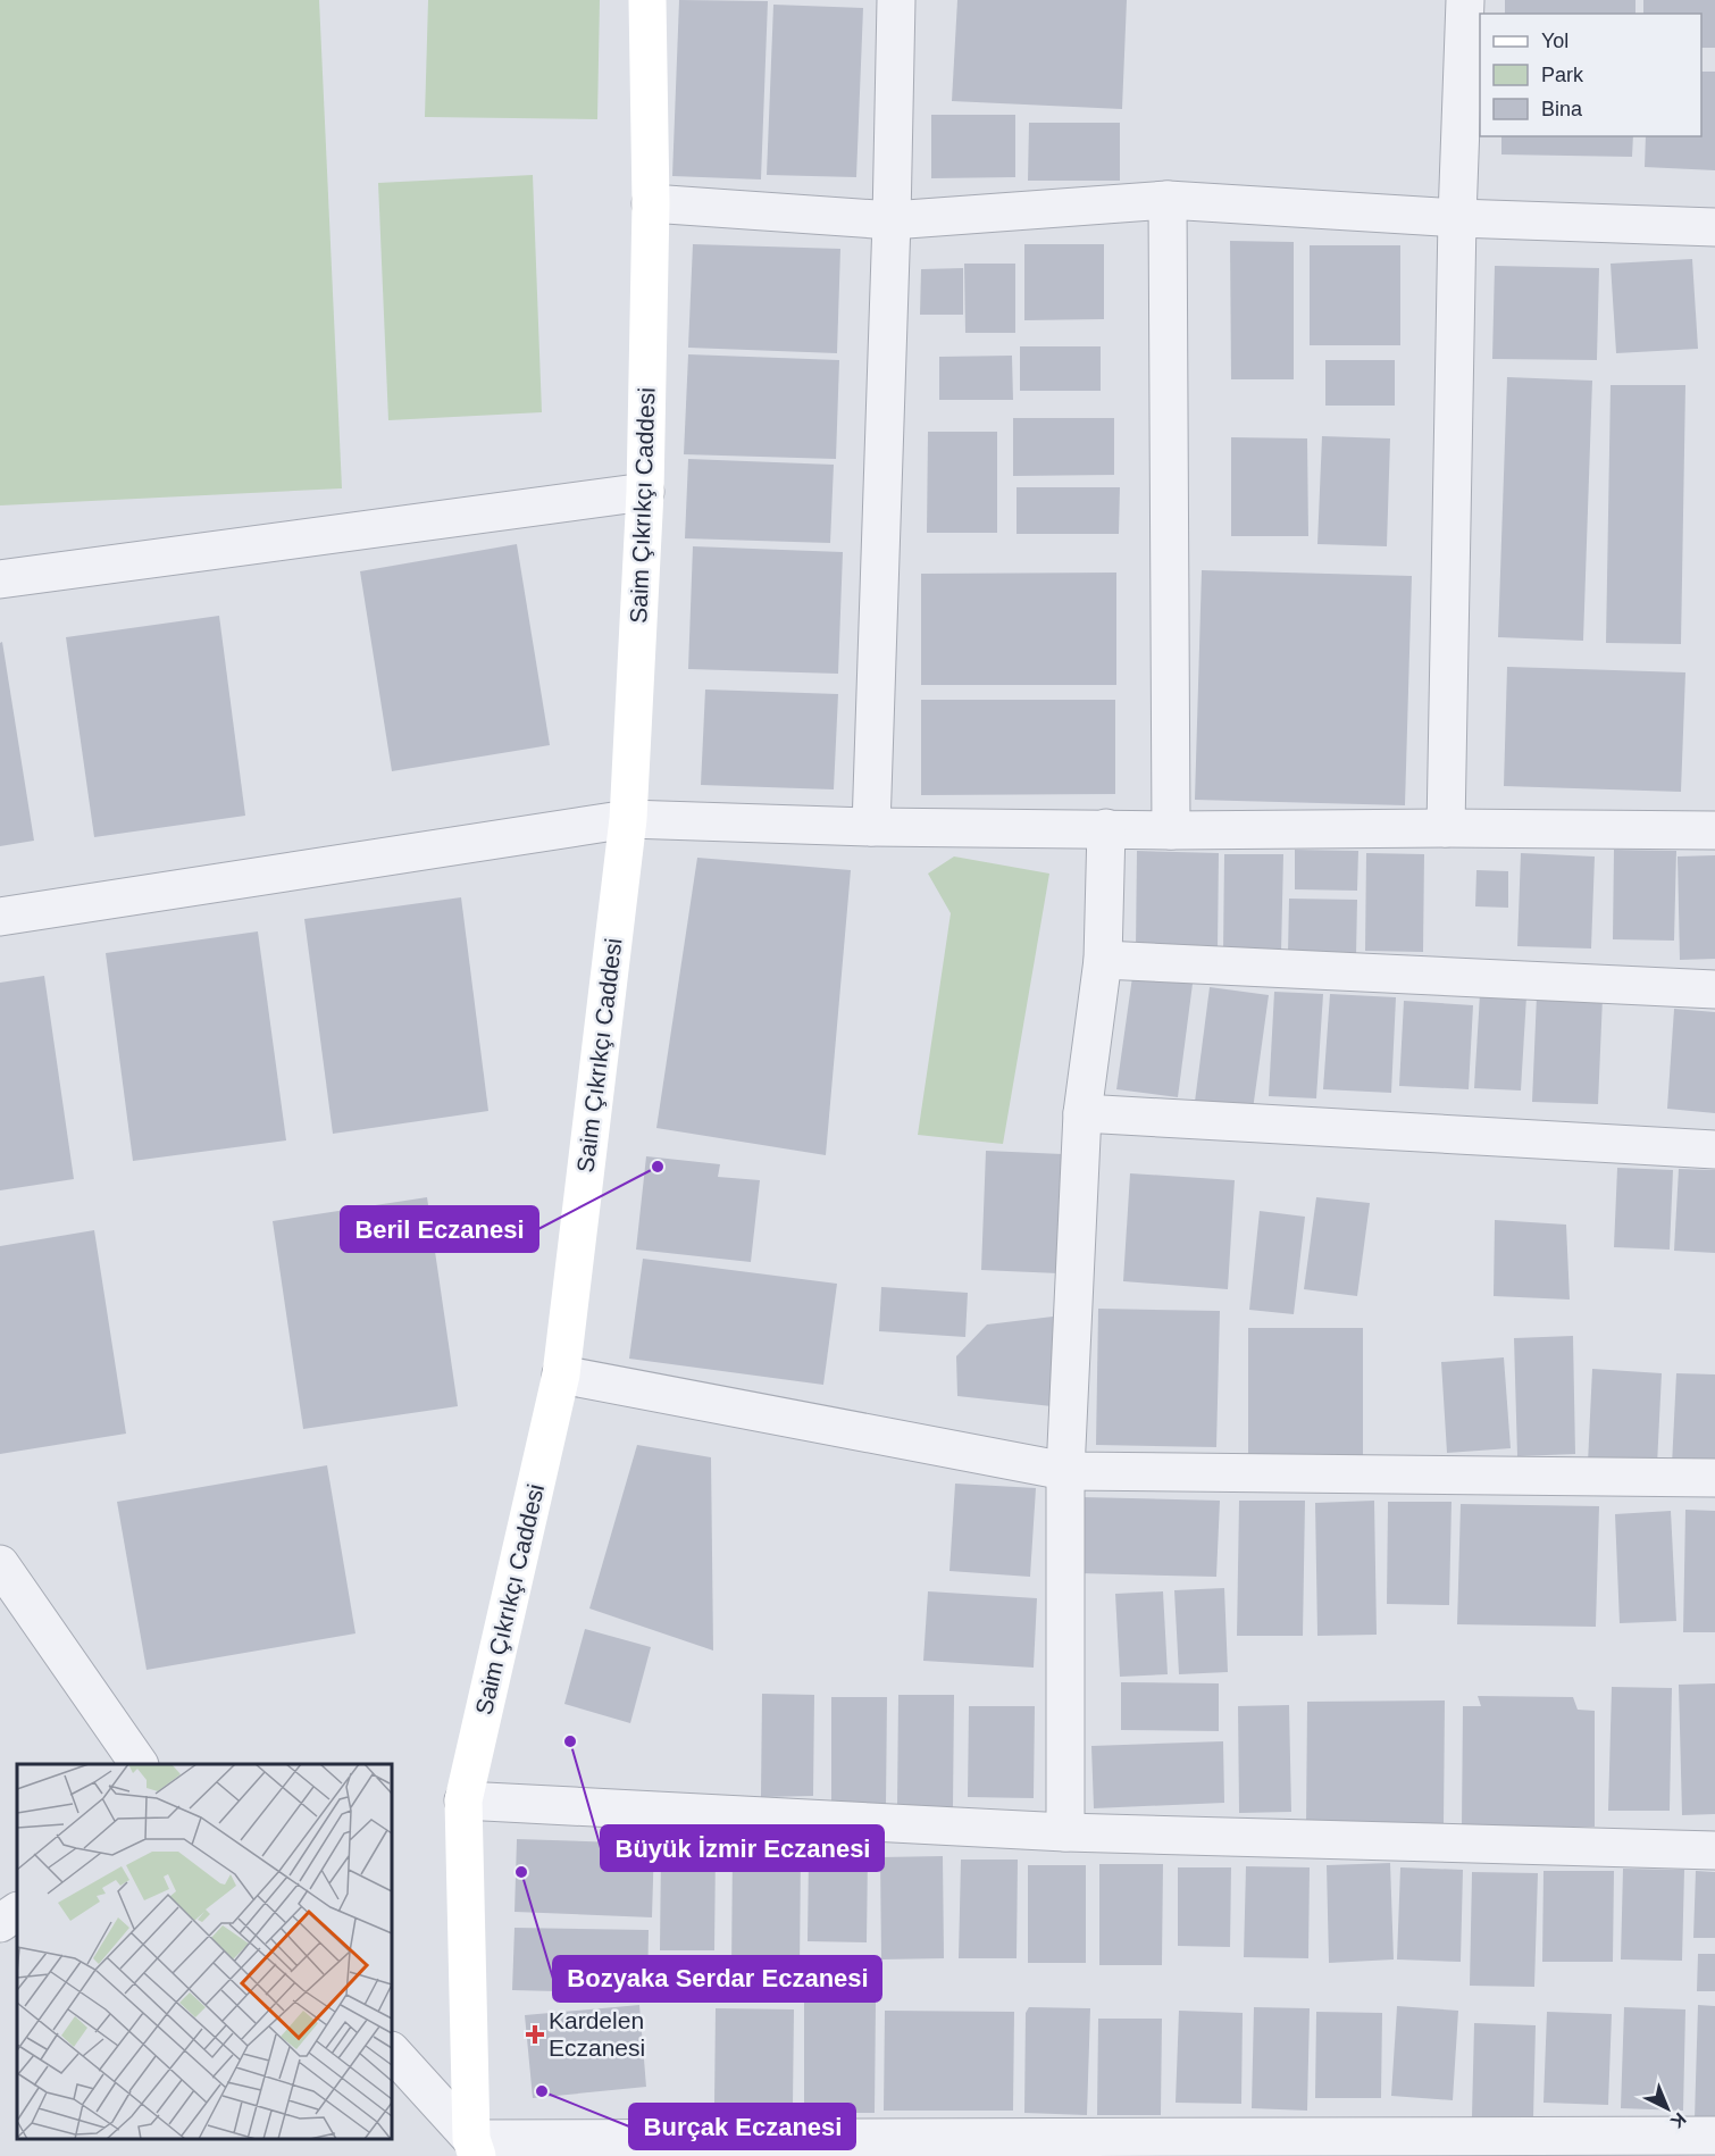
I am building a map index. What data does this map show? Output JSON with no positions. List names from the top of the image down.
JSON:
{
  "streets": {
    "main road": ["Saim Çıkrıkçı Caddesi"]
  },
  "places": {
    "other": [
      "Beril Eczanesi",
      "Büyük İzmir Eczanesi",
      "Bozyaka Serdar Eczanesi",
      "Burçak Eczanesi"
    ],
    "health": ["Kardelen Eczanesi"]
  },
  "legend": ["Yol", "Park", "Bina"],
  "north": "bottom right"
}
